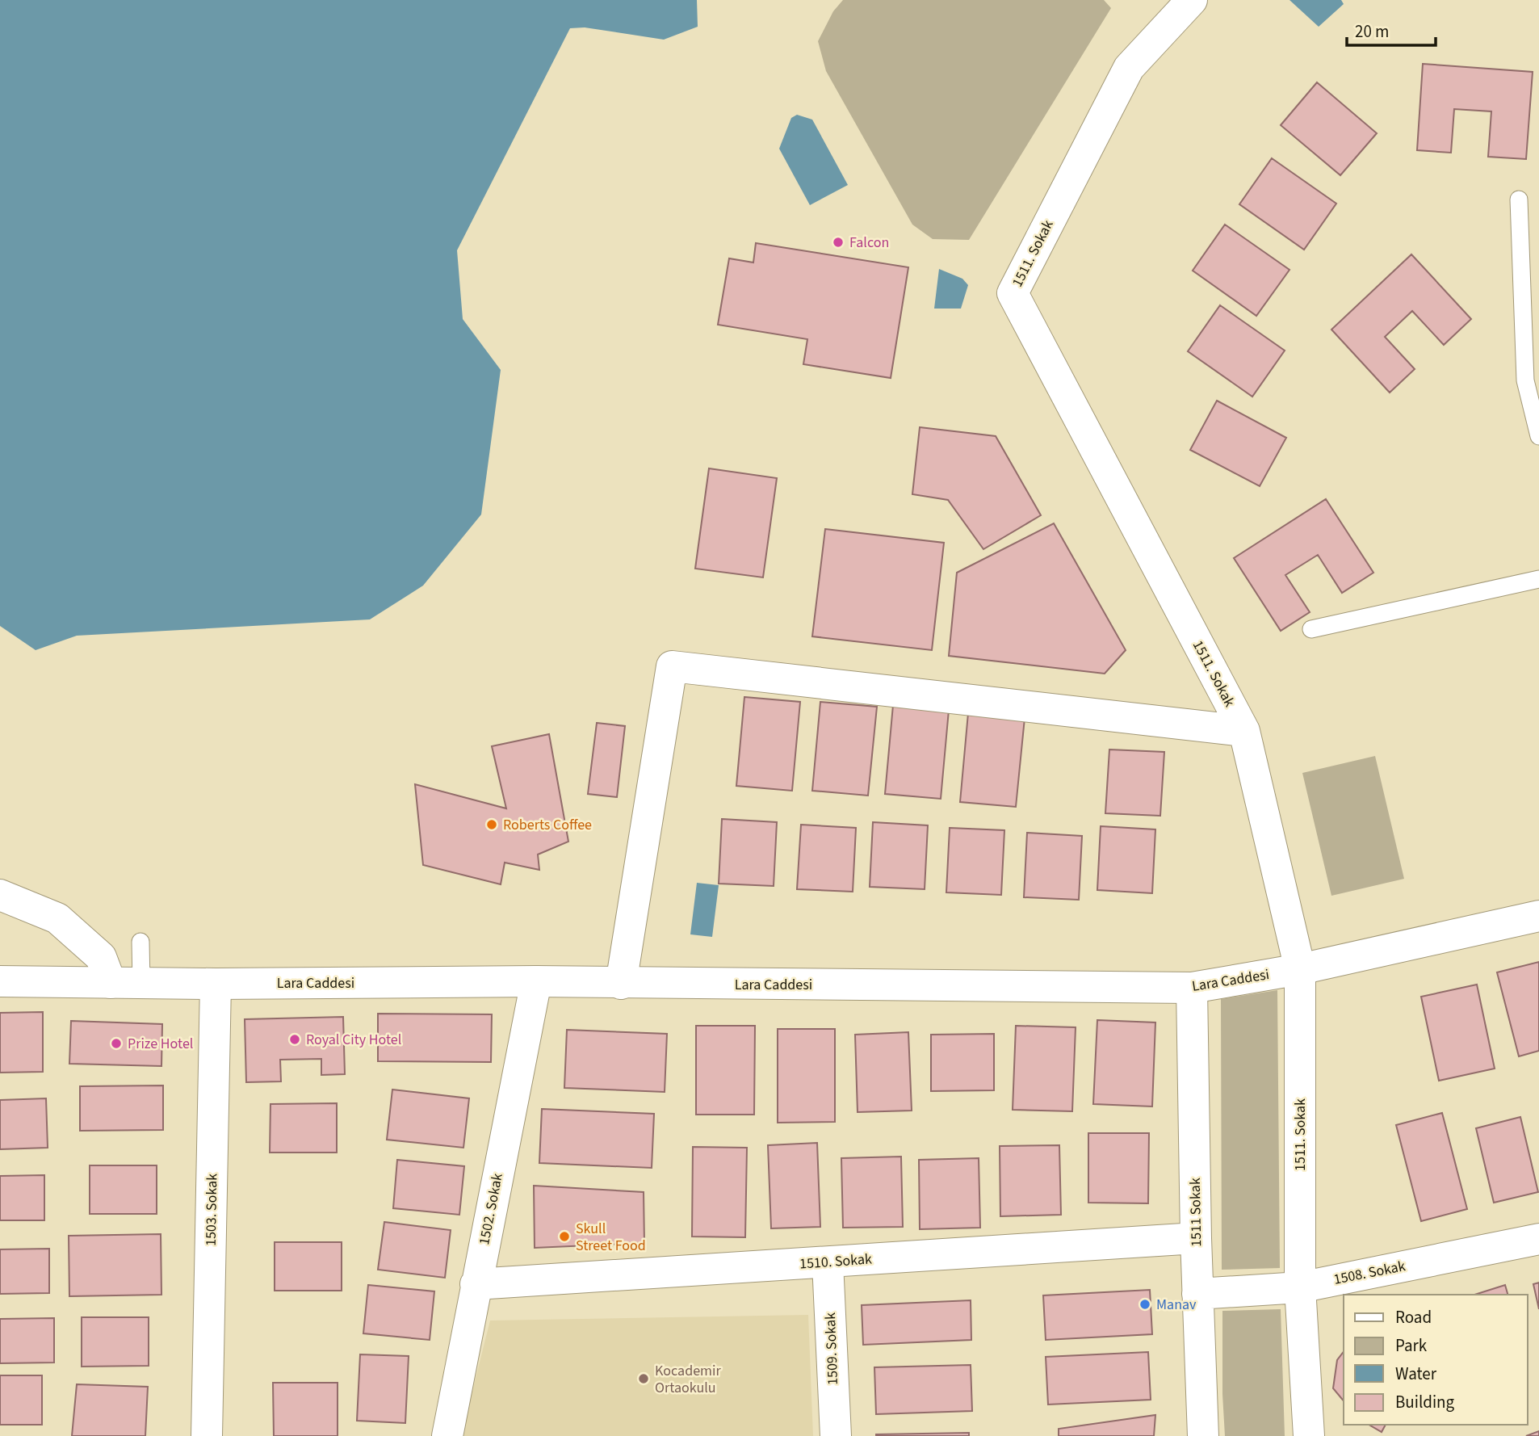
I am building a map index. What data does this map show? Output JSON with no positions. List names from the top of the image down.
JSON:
{
  "streets": {
    "street": [
      "1511. Sokak",
      "Lara Caddesi",
      "1502. Sokak",
      "1503. Sokak",
      "1511 Sokak",
      "1510. Sokak",
      "1508. Sokak",
      "1509. Sokak"
    ]
  },
  "crossings": [
    ["1511. Sokak", "Lara Caddesi"],
    ["1511. Sokak", "1508. Sokak"],
    ["Lara Caddesi", "1502. Sokak"],
    ["Lara Caddesi", "1503. Sokak"],
    ["Lara Caddesi", "1511 Sokak"],
    ["1502. Sokak", "1510. Sokak"],
    ["1511 Sokak", "1510. Sokak"],
    ["1511 Sokak", "1508. Sokak"],
    ["1510. Sokak", "1509. Sokak"]
  ],
  "places": [
    "Falcon",
    "Roberts Coffee",
    "Royal City Hotel",
    "Prize Hotel",
    "Skull Street Food",
    "Manav",
    "Kocademir Ortaokulu"
  ],
  "legend": [
    "Road",
    "Park",
    "Water",
    "Building"
  ],
  "scale_bar": "20 m"
}
